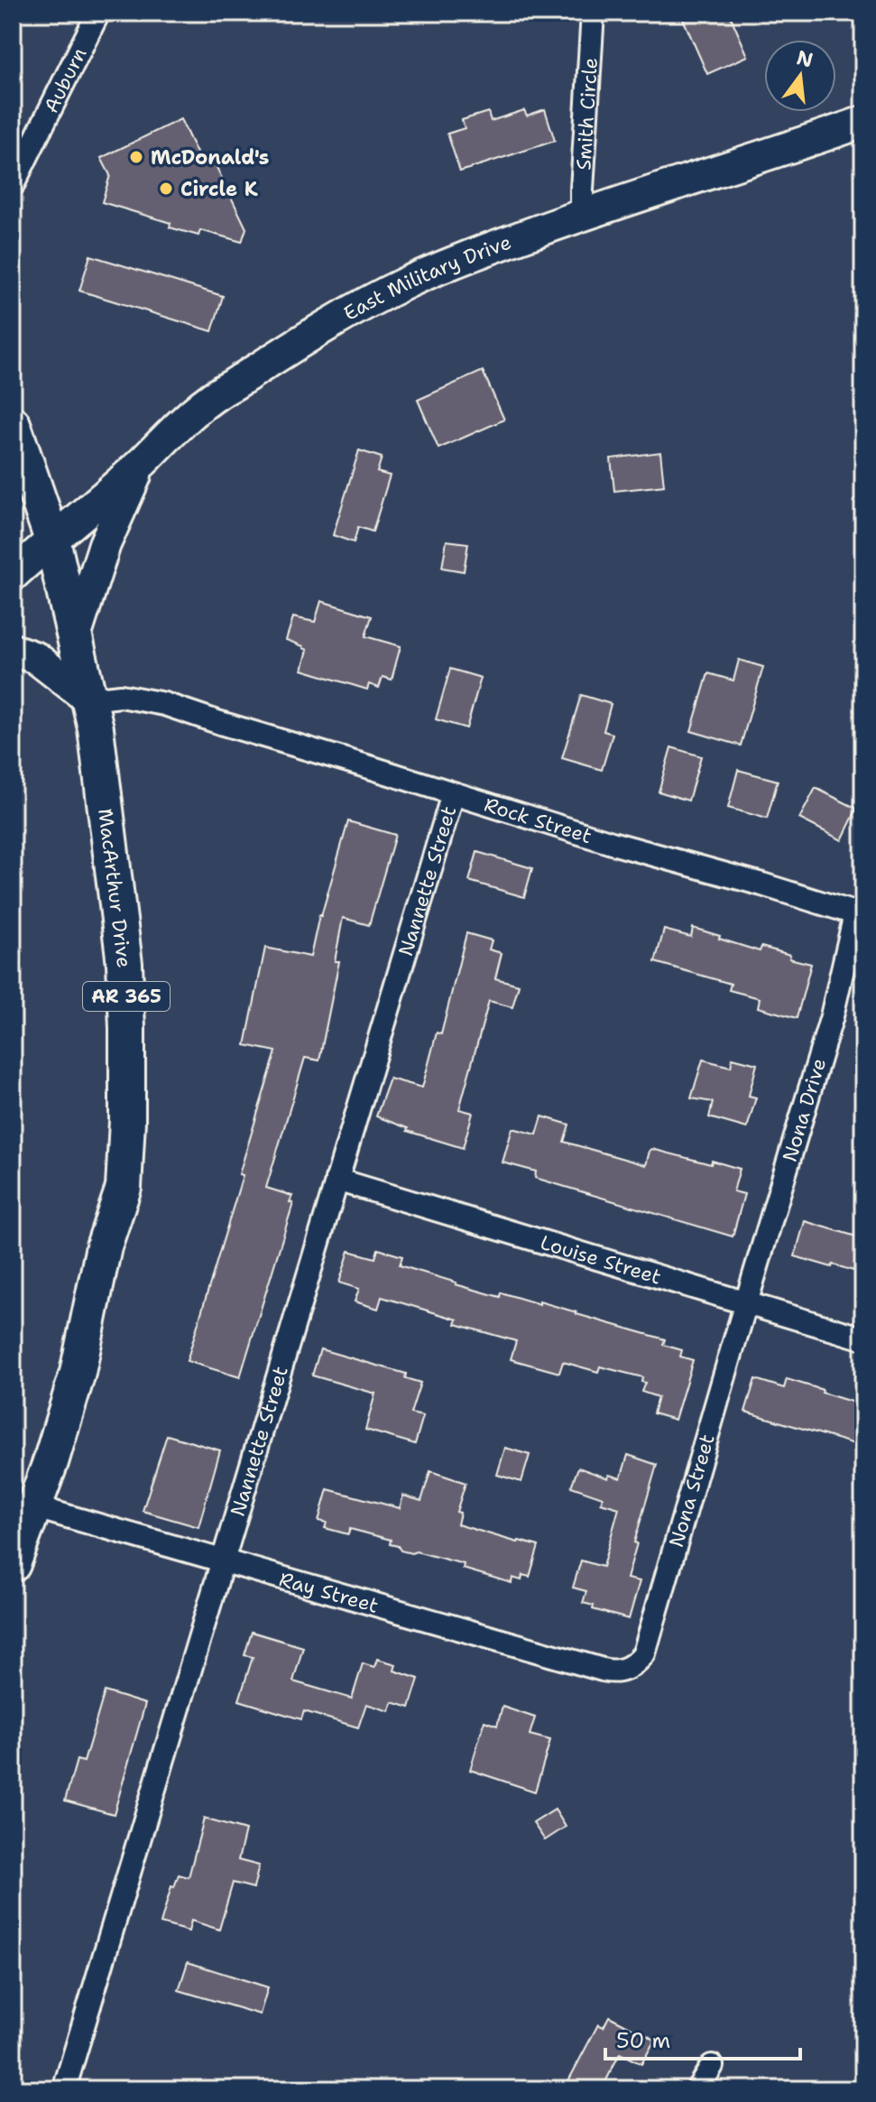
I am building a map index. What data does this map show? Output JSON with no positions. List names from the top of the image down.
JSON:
{
  "streets": {
    "main road": ["MacArthur Drive", "AR 365"],
    "street": [
      "Auburn",
      "Smith Circle",
      "East Military Drive",
      "Rock Street",
      "Nannette Street",
      "Nona Drive",
      "Louise Street",
      "Nona Street",
      "Ray Street"
    ]
  },
  "crossings": [
    ["Smith Circle", "East Military Drive"],
    ["East Military Drive", "MacArthur Drive"],
    ["Rock Street", "Nannette Street"],
    ["Rock Street", "MacArthur Drive"],
    ["Rock Street", "Nona Drive"],
    ["Nannette Street", "Louise Street"],
    ["Nannette Street", "Ray Street"],
    ["MacArthur Drive", "Ray Street"],
    ["Nona Drive", "Louise Street"],
    ["Nona Drive", "Nona Street"],
    ["Louise Street", "Nona Street"],
    ["Nona Street", "Ray Street"]
  ],
  "places": ["McDonald's", "Circle K"],
  "scale_bar": "50 m",
  "north": "top"
}
